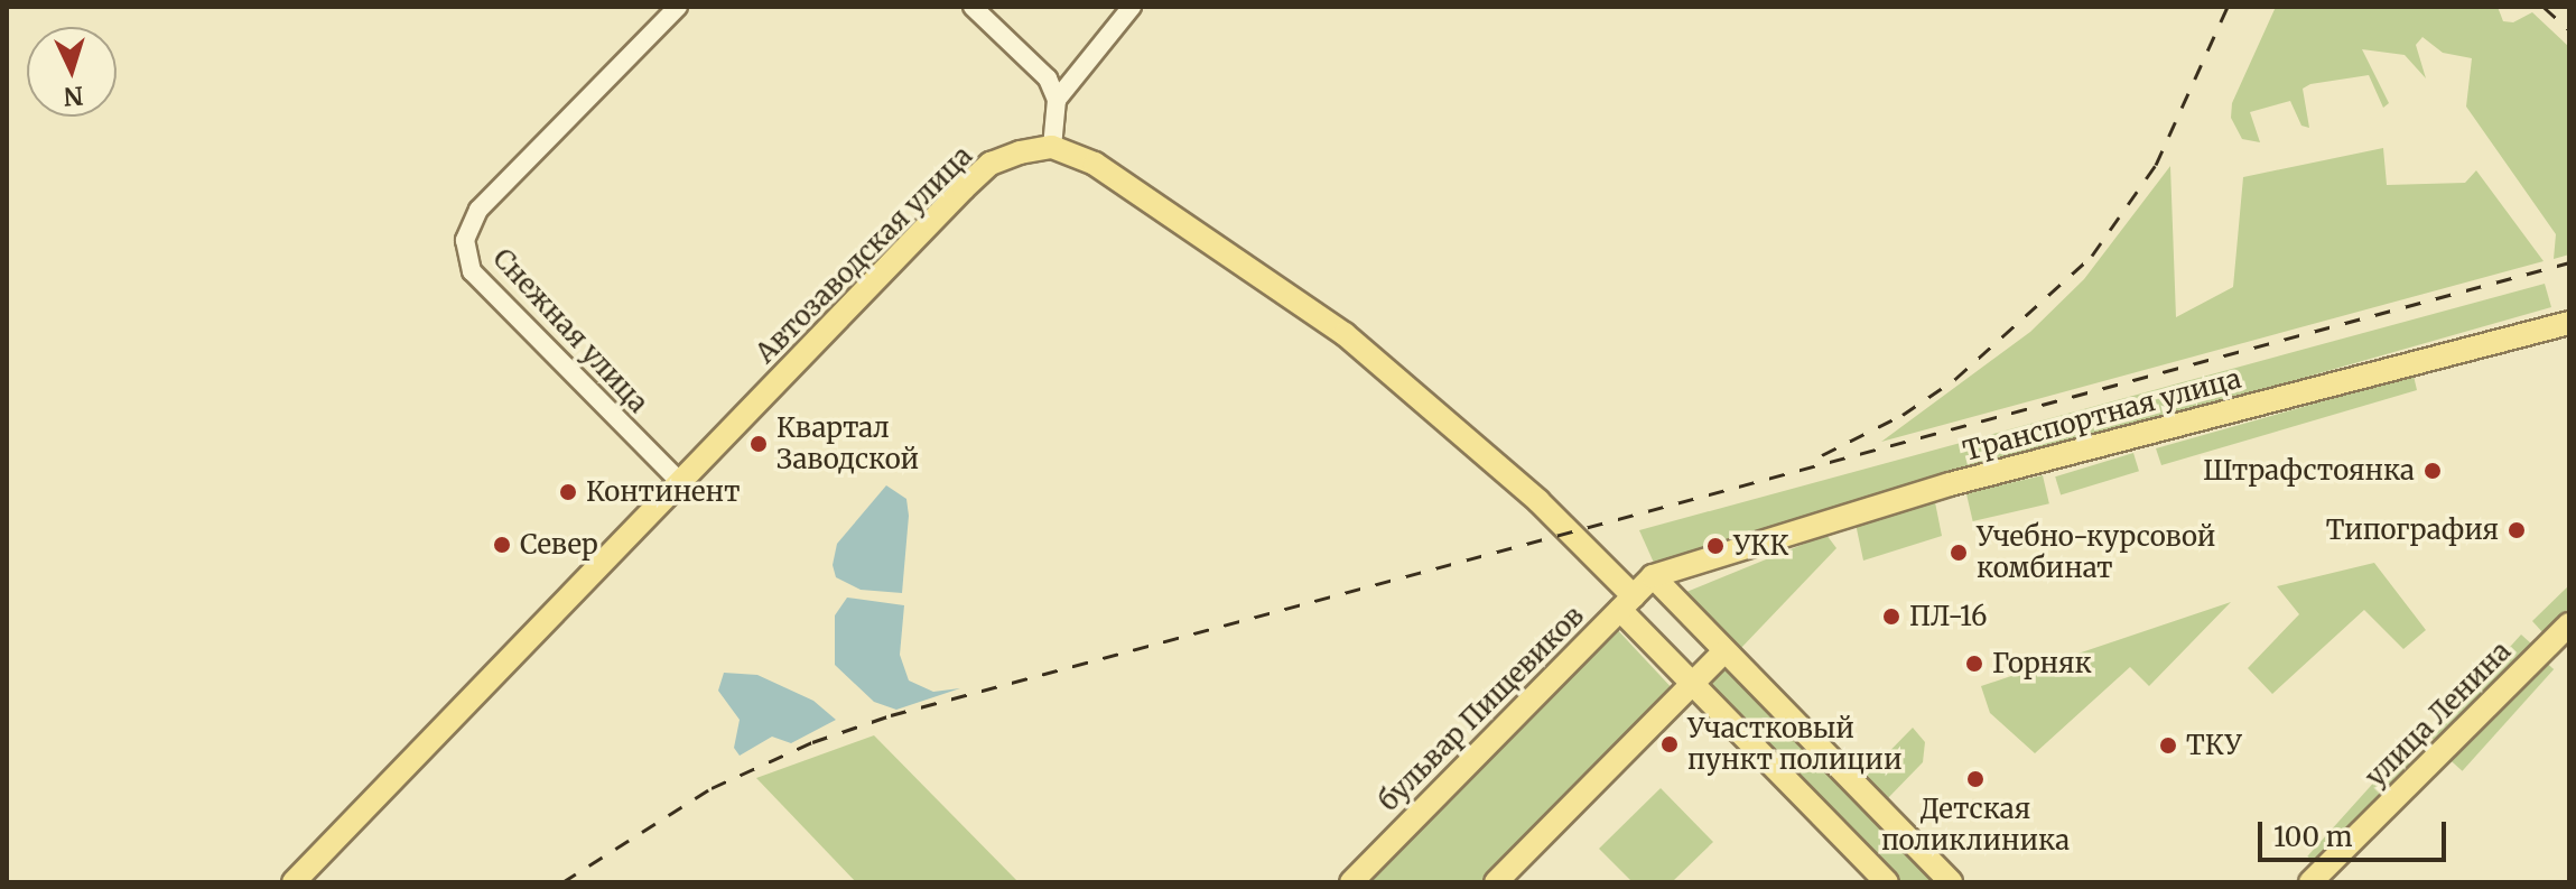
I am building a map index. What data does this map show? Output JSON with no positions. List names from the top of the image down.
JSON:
{
  "streets": {
    "main road": [
      "Автозаводская улица",
      "Транспортная улица",
      "бульвар Пищевиков",
      "улица Ленина"
    ],
    "street": ["Снежная улица"]
  },
  "crossings": [
    ["Автозаводская улица", "Снежная улица"],
    ["Транспортная улица", "бульвар Пищевиков"]
  ],
  "places": [
    "Квартал Заводской",
    "Штрафстоянка",
    "Континент",
    "Типография",
    "Север",
    "УКК",
    "Учебно-курсовой комбинат",
    "ПЛ-16",
    "Горняк",
    "Участковый пункт полиции",
    "ТКУ",
    "Детская поликлиника"
  ],
  "scale_bar": "100 m",
  "north": "bottom"
}
